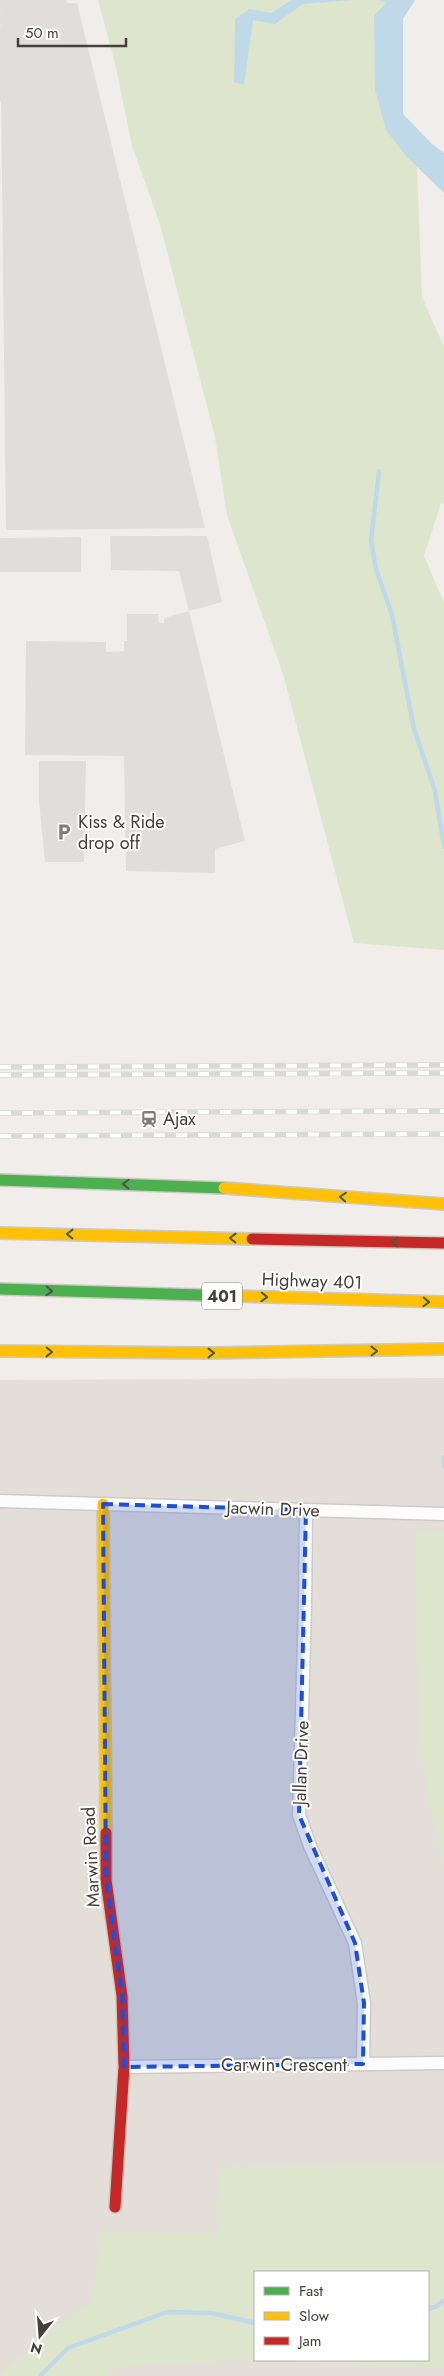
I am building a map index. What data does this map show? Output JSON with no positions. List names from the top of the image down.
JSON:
{
  "streets": {
    "main road": ["Highway 401", "401", "Marwin Road"],
    "street": ["Jacwin Drive", "Jallan Drive", "Carwin Crescent"]
  },
  "crossings": [
    ["Jacwin Drive", "Jallan Drive"],
    ["Jacwin Drive", "Marwin Road"],
    ["Jallan Drive", "Carwin Crescent"],
    ["Marwin Road", "Carwin Crescent"]
  ],
  "places": {
    "parking": ["Kiss & Ride drop off"],
    "station": ["Ajax"]
  },
  "legend": ["Fast", "Slow", "Jam"],
  "scale_bar": "50 m",
  "north": "bottom"
}
